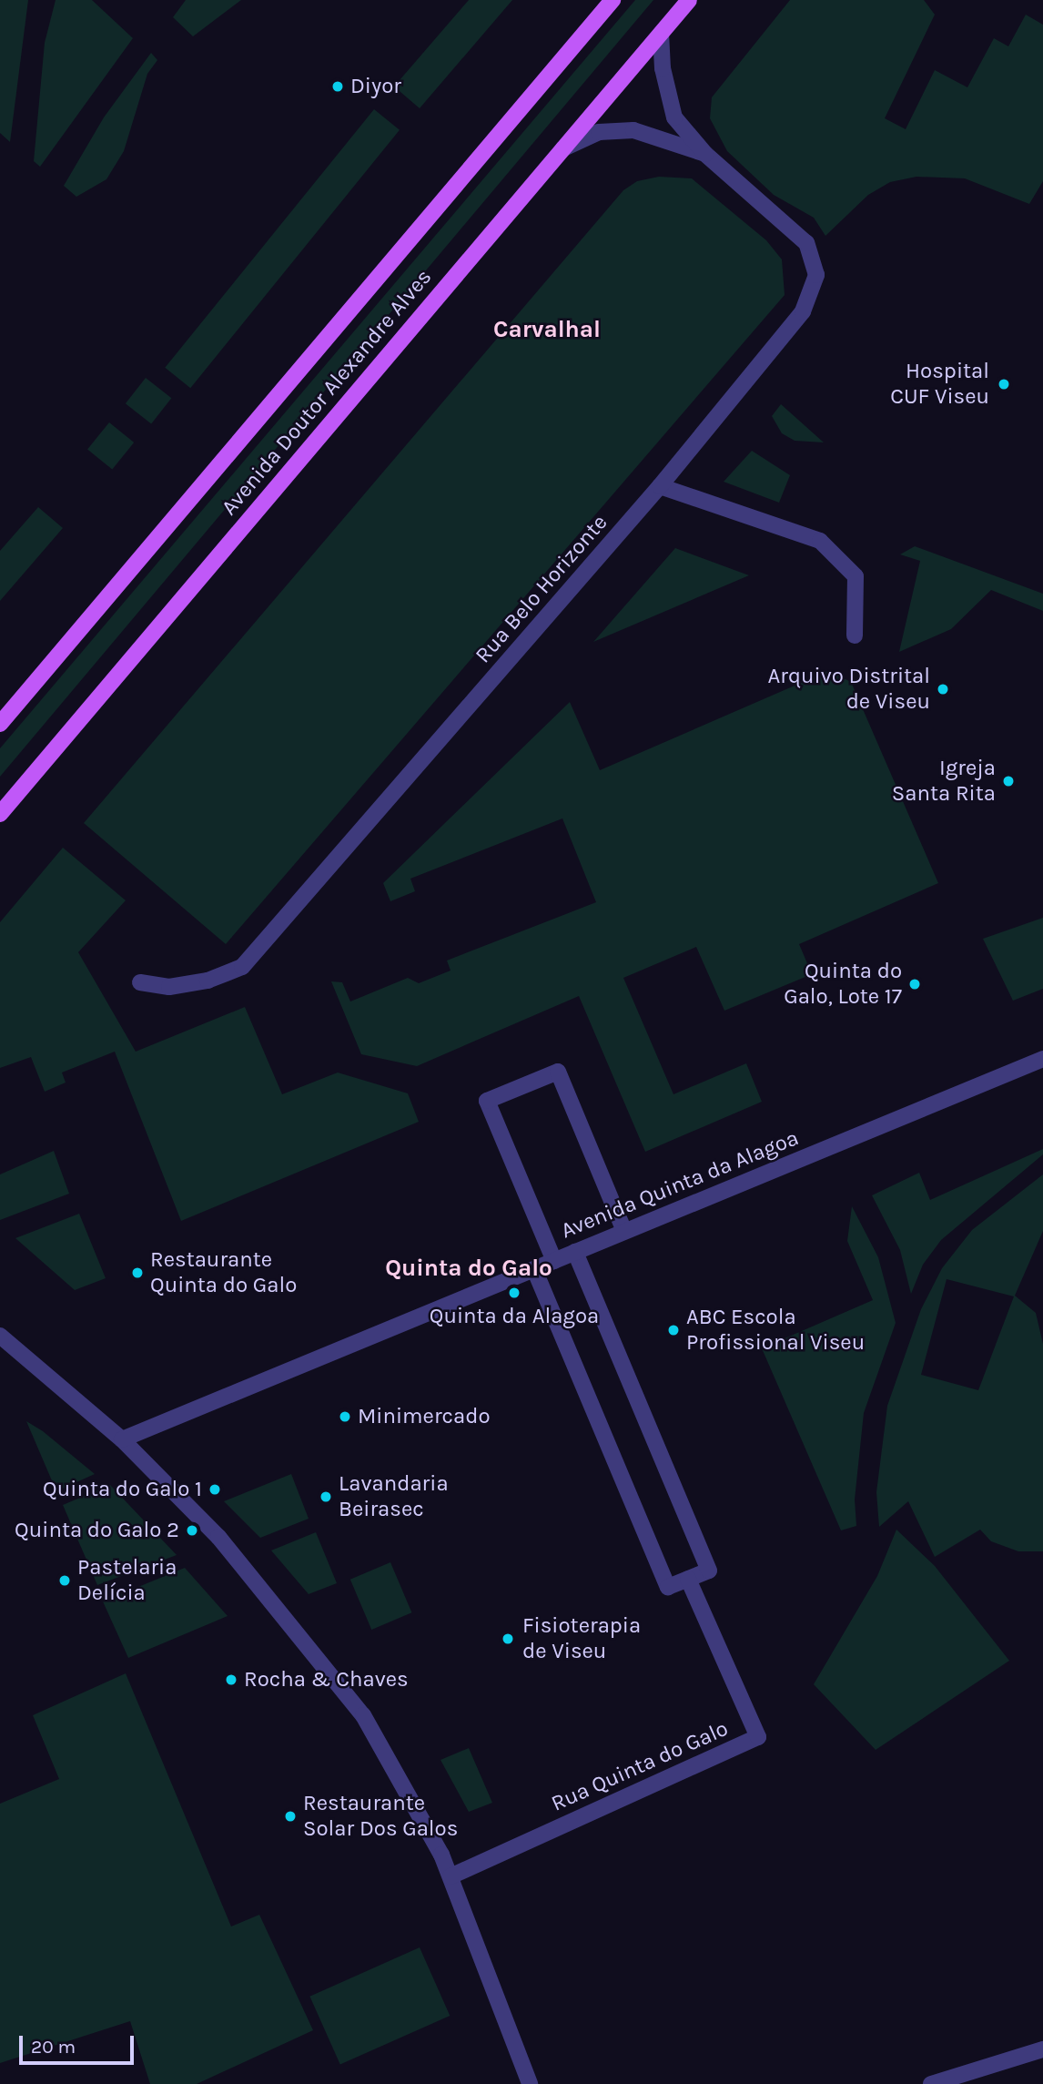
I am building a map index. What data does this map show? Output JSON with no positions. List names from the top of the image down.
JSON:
{
  "streets": {
    "main road": ["Avenida Doutor Alexandre Alves"],
    "street": ["Rua Belo Horizonte", "Avenida Quinta da Alagoa", "Rua Quinta do Galo"]
  },
  "crossings": [
    ["Avenida Doutor Alexandre Alves", "Rua Belo Horizonte"]
  ],
  "districts": ["Carvalhal", "Quinta do Galo"],
  "places": [
    "Diyor",
    "Hospital CUF Viseu",
    "Arquivo Distrital de Viseu",
    "Igreja Santa Rita",
    "Quinta do Galo, Lote 17",
    "Restaurante Quinta do Galo",
    "Quinta da Alagoa",
    "ABC Escola Profissional Viseu",
    "Minimercado",
    "Quinta do Galo 1",
    "Lavandaria Beirasec",
    "Quinta do Galo 2",
    "Pastelaria Delícia",
    "Fisioterapia de Viseu",
    "Rocha & Chaves",
    "Restaurante Solar Dos Galos"
  ],
  "scale_bar": "20 m"
}
